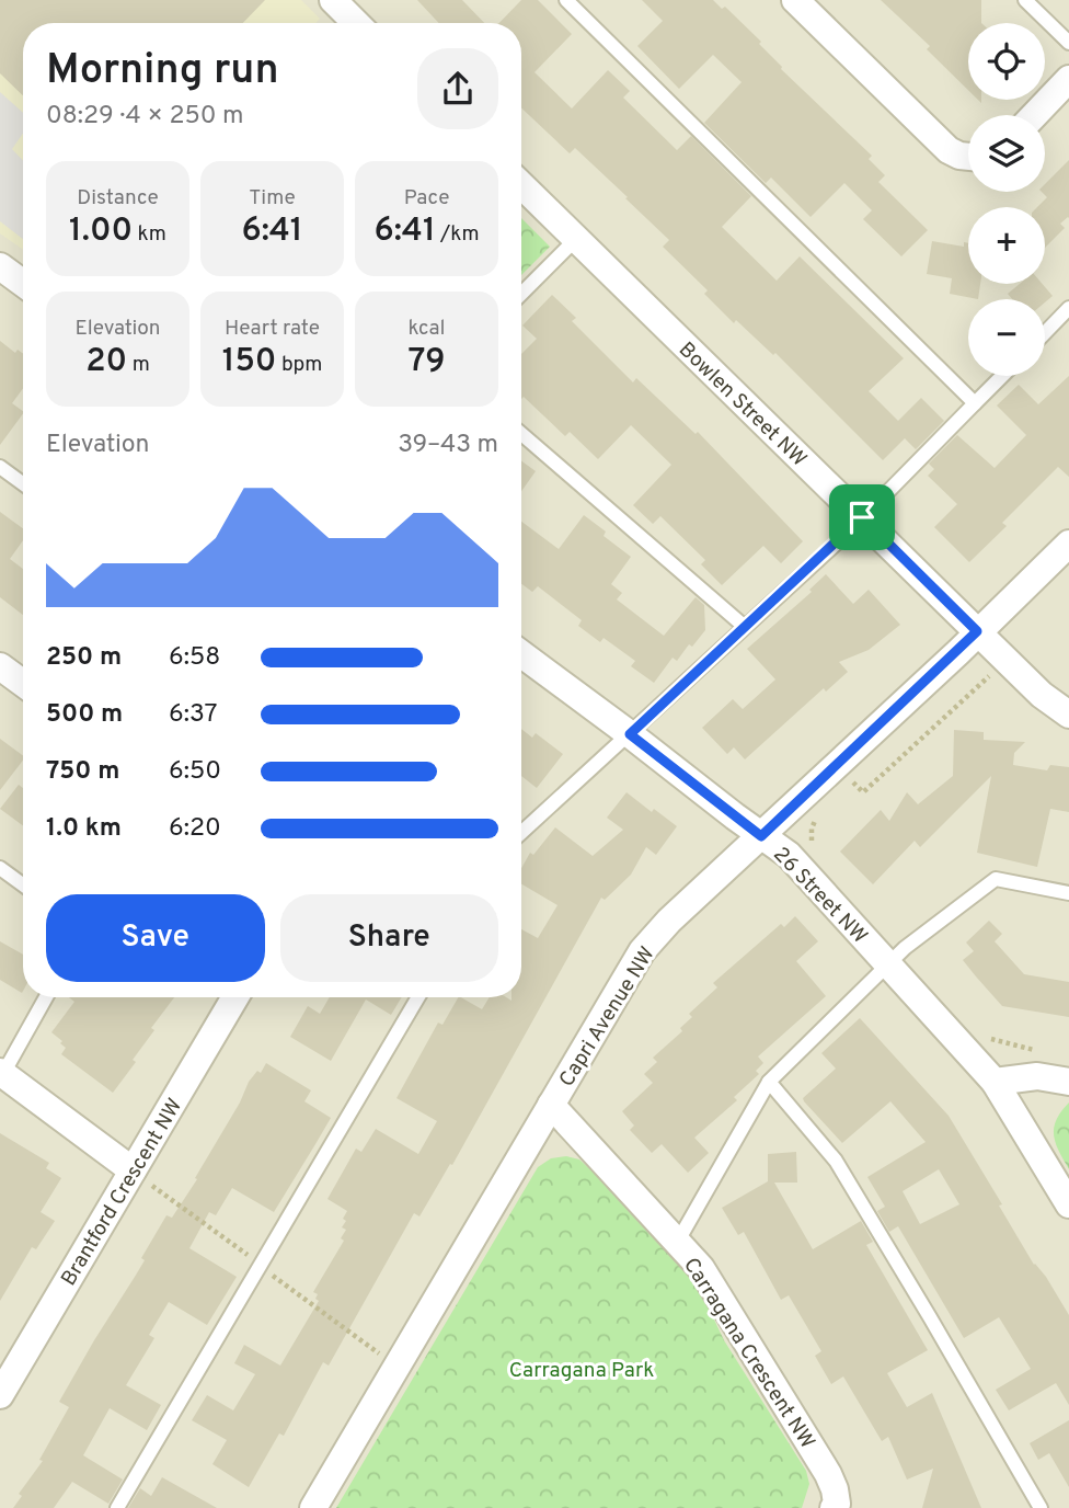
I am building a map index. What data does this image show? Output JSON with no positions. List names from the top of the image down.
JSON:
{
  "streets": {
    "street": [
      "Bowlen Street NW",
      "26 Street NW",
      "Capri Avenue NW",
      "Brantford Crescent NW",
      "Carragana Crescent NW"
    ]
  },
  "crossings": [
    ["Bowlen Street NW", "Capri Avenue NW"],
    ["26 Street NW", "Capri Avenue NW"],
    ["Capri Avenue NW", "Carragana Crescent NW"]
  ],
  "parks": ["Carragana Park"],
  "page": {
    "map_buttons": ["+", "−"],
    "heading": ["Morning run", "08:29 · 4 × 250 m"],
    "stats": [
      ["Distance", "1.00 km"],
      ["Time", "6:41"],
      ["Pace", "6:41 /km"],
      ["Elevation", "20 m"],
      ["Heart rate", "150 bpm"],
      ["kcal", "79"]
    ],
    "chart": ["Elevation", "39–43 m"],
    "list": [
      {
        "name": "250 m",
        "note": "6:58"
      },
      {
        "name": "500 m",
        "note": "6:37"
      },
      {
        "name": "750 m",
        "note": "6:50"
      },
      {
        "name": "1.0 km",
        "note": "6:20"
      }
    ],
    "buttons": ["Save", "Share"]
  }
}
